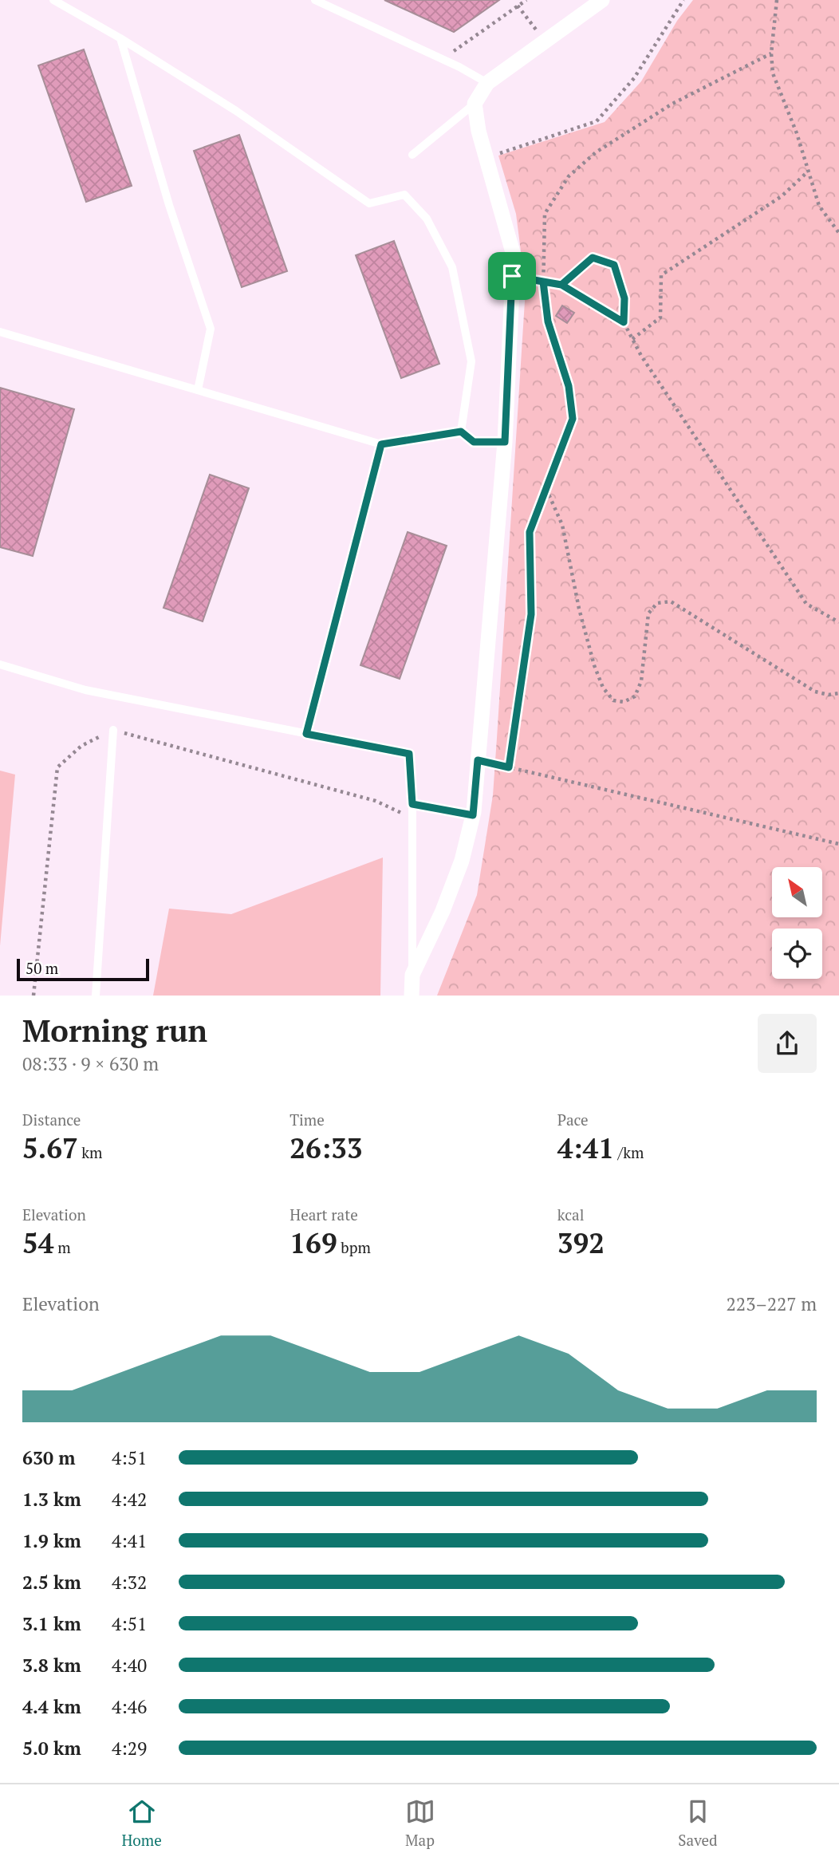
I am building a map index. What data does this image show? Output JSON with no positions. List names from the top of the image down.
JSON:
{
  "scale_bar": "50 m",
  "north": "top left",
  "page": {
    "scale": "50 m",
    "heading": ["Morning run", "08:33 · 9 × 630 m"],
    "stats": [
      ["Distance", "5.67 km"],
      ["Time", "26:33"],
      ["Pace", "4:41 /km"],
      ["Elevation", "54 m"],
      ["Heart rate", "169 bpm"],
      ["kcal", "392"]
    ],
    "chart": ["Elevation", "223–227 m"],
    "list": [
      {
        "name": "630 m",
        "note": "4:51"
      },
      {
        "name": "1.3 km",
        "note": "4:42"
      },
      {
        "name": "1.9 km",
        "note": "4:41"
      },
      {
        "name": "2.5 km",
        "note": "4:32"
      },
      {
        "name": "3.1 km",
        "note": "4:51"
      },
      {
        "name": "3.8 km",
        "note": "4:40"
      },
      {
        "name": "4.4 km",
        "note": "4:46"
      },
      {
        "name": "5.0 km",
        "note": "4:29"
      }
    ],
    "tabs": ["Home", "Map", "Saved"]
  }
}
